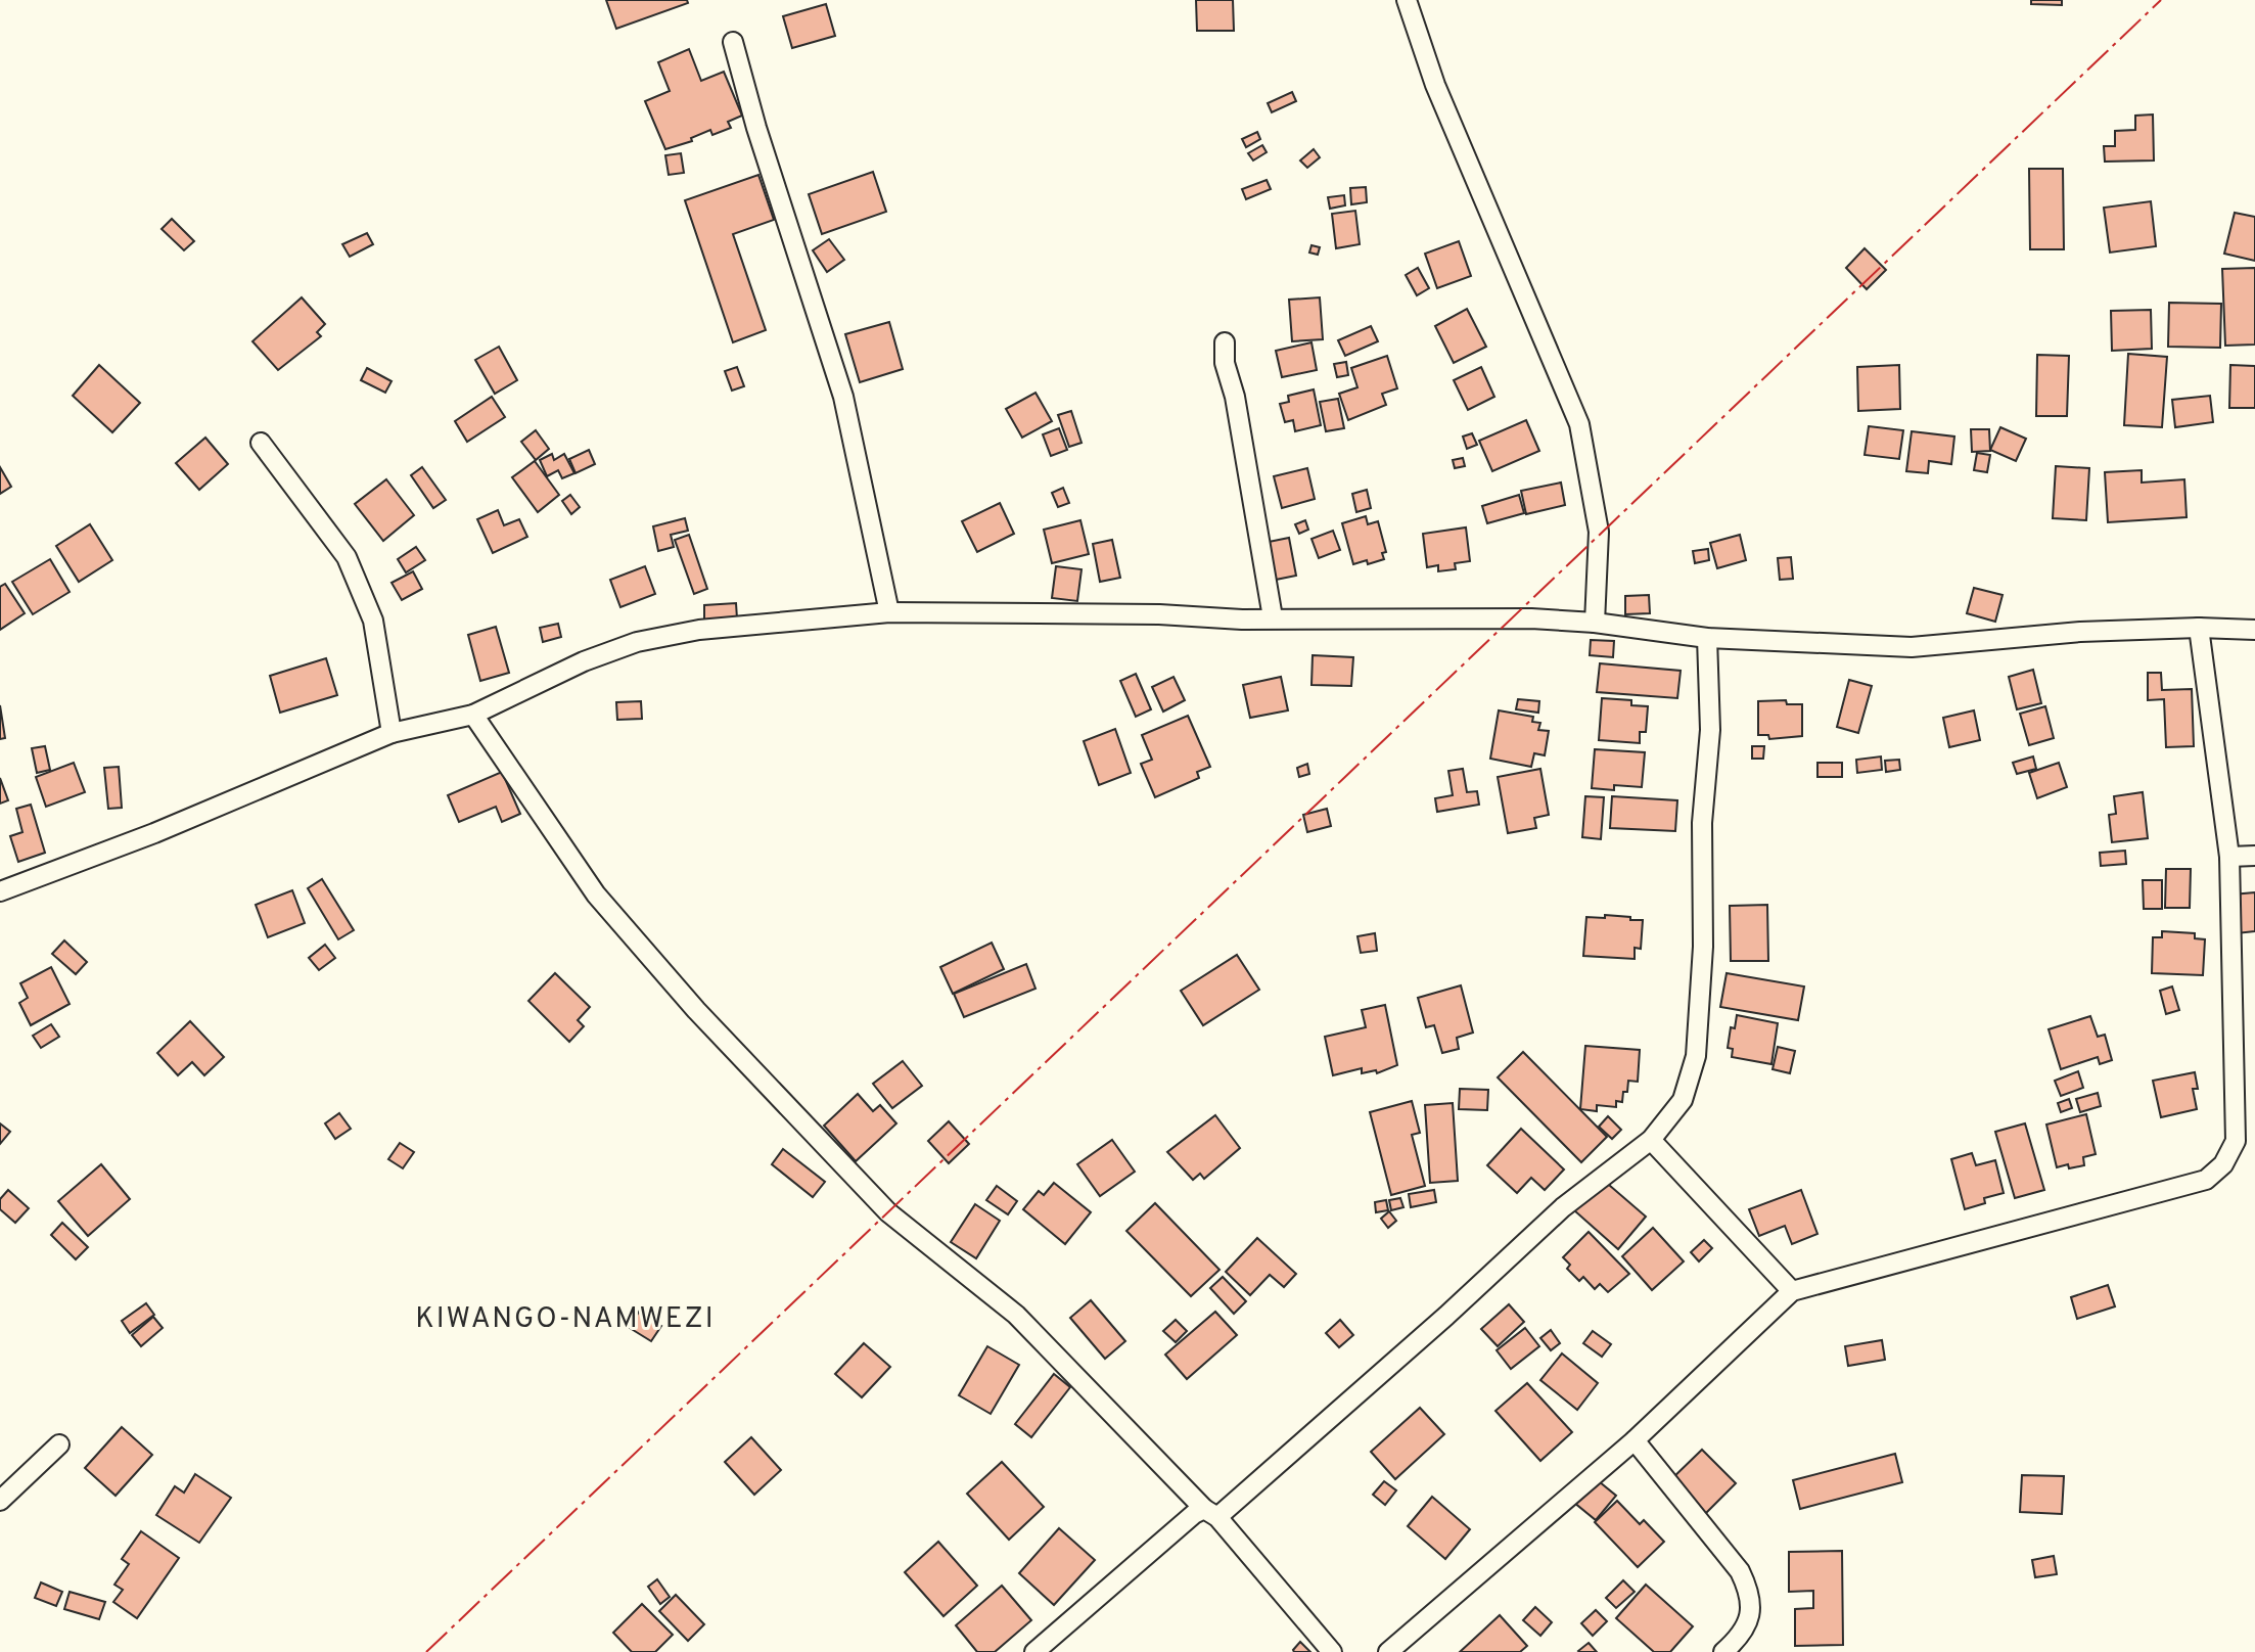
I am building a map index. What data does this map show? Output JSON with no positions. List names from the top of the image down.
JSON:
{
  "districts": ["KIWANGO-NAMWEZI"]
}
